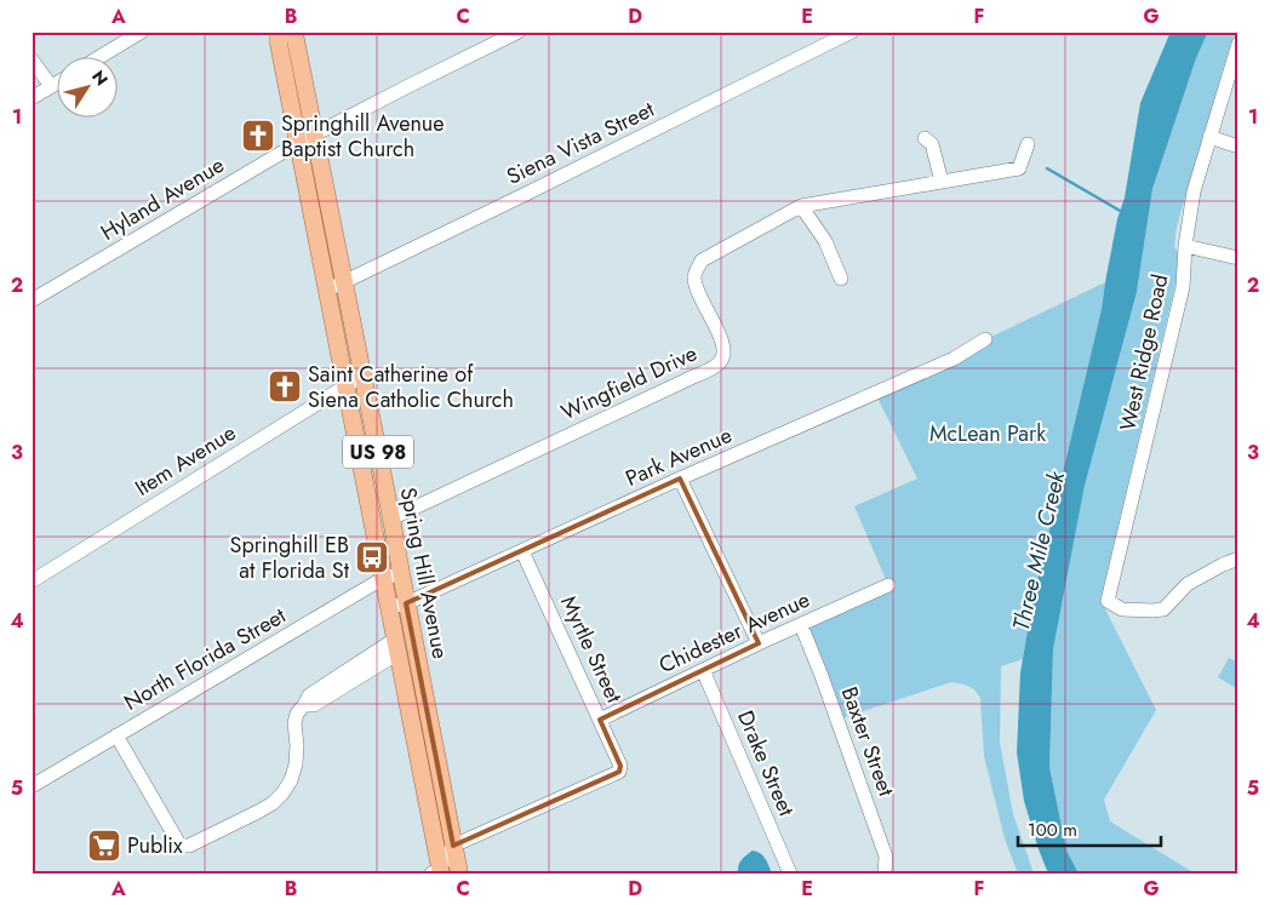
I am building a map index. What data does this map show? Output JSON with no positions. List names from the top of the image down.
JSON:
{
  "streets": {
    "main road": ["US 98", "Spring Hill Avenue"],
    "street": [
      "Siena Vista Street",
      "Hyland Avenue",
      "West Ridge Road",
      "Wingfield Drive",
      "Park Avenue",
      "Item Avenue",
      "Chidester Avenue",
      "Myrtle Street",
      "North Florida Street",
      "Baxter Street",
      "Drake Street"
    ]
  },
  "crossings": [
    ["Siena Vista Street", "Spring Hill Avenue"],
    ["Hyland Avenue", "Spring Hill Avenue"],
    ["Wingfield Drive", "Spring Hill Avenue"],
    ["Park Avenue", "Spring Hill Avenue"],
    ["Park Avenue", "Myrtle Street"],
    ["Item Avenue", "Spring Hill Avenue"],
    ["Spring Hill Avenue", "Myrtle Street"],
    ["Spring Hill Avenue", "North Florida Street"],
    ["Chidester Avenue", "Myrtle Street"],
    ["Chidester Avenue", "Baxter Street"],
    ["Chidester Avenue", "Drake Street"]
  ],
  "water": ["Three Mile Creek"],
  "parks": ["McLean Park"],
  "places": {
    "church": ["Springhill Avenue Baptist Church", "Saint Catherine of Siena Catholic Church"],
    "bus stop": ["Springhill EB at Florida St"],
    "supermarket": ["Publix"]
  },
  "scale_bar": "100 m",
  "north": "top right",
  "grid": {
    "columns": [
      "A",
      "B",
      "C",
      "D",
      "E",
      "F",
      "G"
    ],
    "rows": [
      "1",
      "2",
      "3",
      "4",
      "5"
    ]
  }
}
